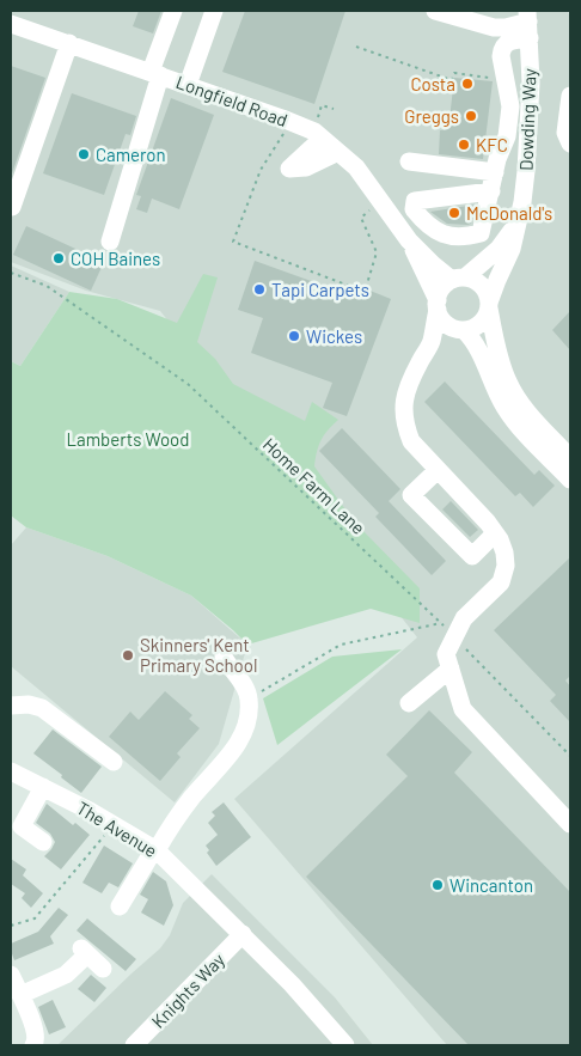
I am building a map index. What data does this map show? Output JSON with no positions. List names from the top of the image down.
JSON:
{
  "streets": {
    "street": [
      "Longfield Road",
      "Dowding Way",
      "The Avenue",
      "Knights Way"
    ],
    "path": ["Home Farm Lane"]
  },
  "crossings": [
    ["Longfield Road", "Dowding Way"],
    ["The Avenue", "Knights Way"]
  ],
  "parks": ["Lamberts Wood"],
  "places": [
    "Costa",
    "Greggs",
    "KFC",
    "Cameron",
    "McDonald's",
    "COH Baines",
    "Tapi Carpets",
    "Wickes",
    "Skinners' Kent Primary School",
    "Wincanton"
  ]
}
